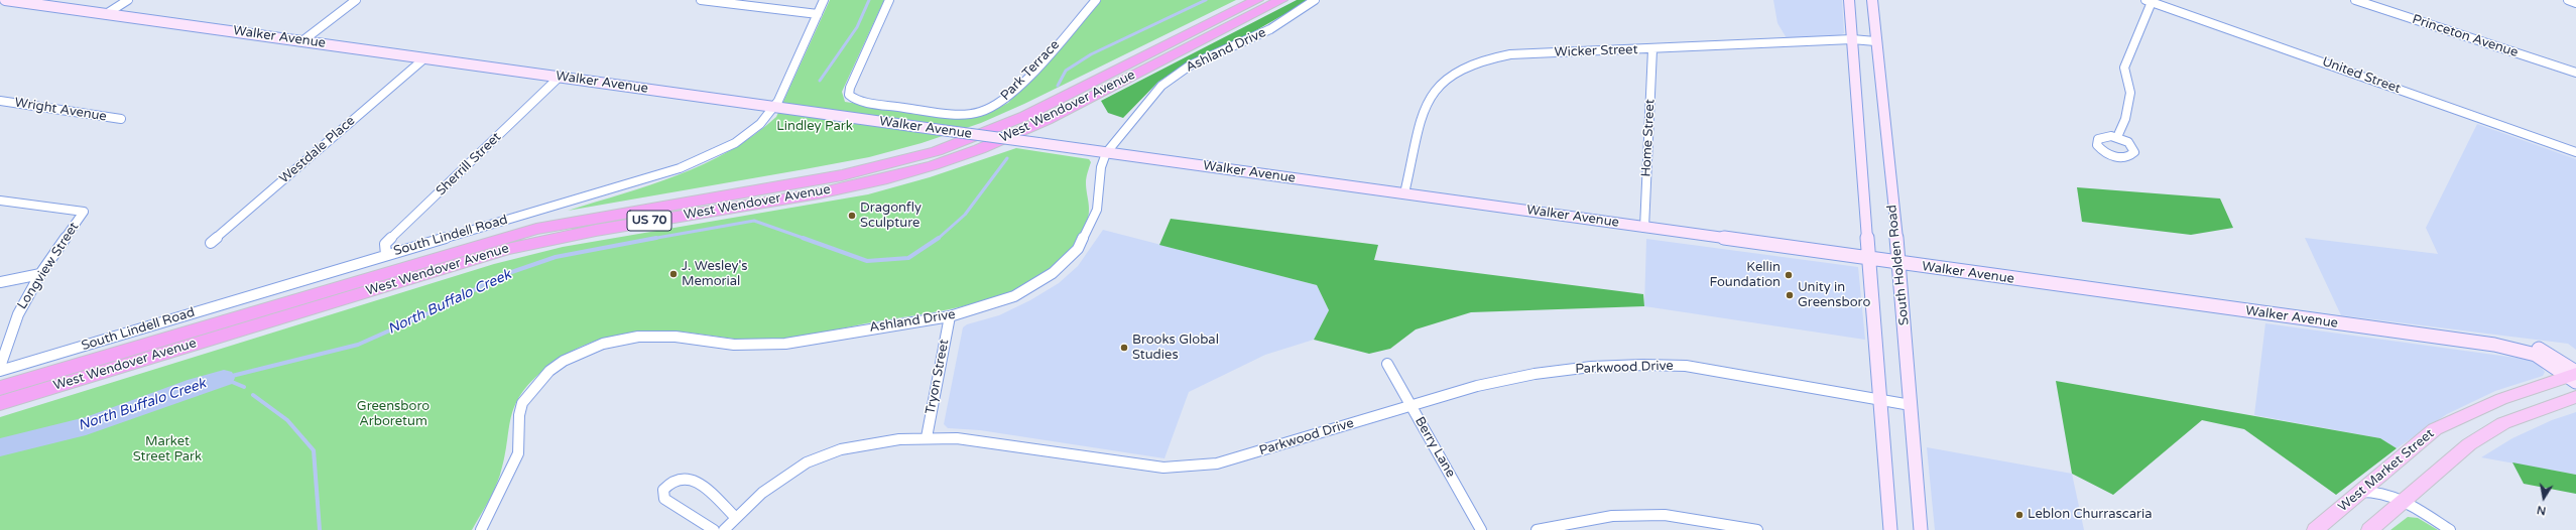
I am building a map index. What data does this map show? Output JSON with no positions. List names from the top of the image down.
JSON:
{
  "streets": {
    "highway": ["West Wendover Avenue", "US 70"],
    "main road": ["West Market Street"],
    "street": [
      "Princeton Avenue",
      "Walker Avenue",
      "Ashland Drive",
      "Wicker Street",
      "Park Terrace",
      "United Street",
      "Wright Avenue",
      "Home Street",
      "Westdale Place",
      "Sherrill Street",
      "South Lindell Road",
      "South Holden Road",
      "Longview Street",
      "Parkwood Drive",
      "Tryon Street",
      "Berry Lane"
    ]
  },
  "crossings": [
    ["Walker Avenue", "Ashland Drive"],
    ["Walker Avenue", "Wicker Street"],
    ["Walker Avenue", "Home Street"],
    ["Walker Avenue", "Westdale Place"],
    ["Walker Avenue", "Sherrill Street"],
    ["Walker Avenue", "South Lindell Road"],
    ["Walker Avenue", "South Holden Road"],
    ["Walker Avenue", "West Market Street"],
    ["Ashland Drive", "Tryon Street"],
    ["Wicker Street", "Home Street"],
    ["Wicker Street", "South Holden Road"],
    ["Sherrill Street", "South Lindell Road"],
    ["South Holden Road", "Parkwood Drive"],
    ["Parkwood Drive", "Tryon Street"],
    ["Parkwood Drive", "Berry Lane"]
  ],
  "water": ["North Buffalo Creek"],
  "parks": ["Lindley Park", "Greensboro Arboretum", "Market Street Park"],
  "places": [
    "Dragonfly Sculpture",
    "J. Wesley's Memorial",
    "Kellin Foundation",
    "Unity in Greensboro",
    "Brooks Global Studies",
    "Leblon Churrascaria"
  ],
  "north": "bottom"
}
